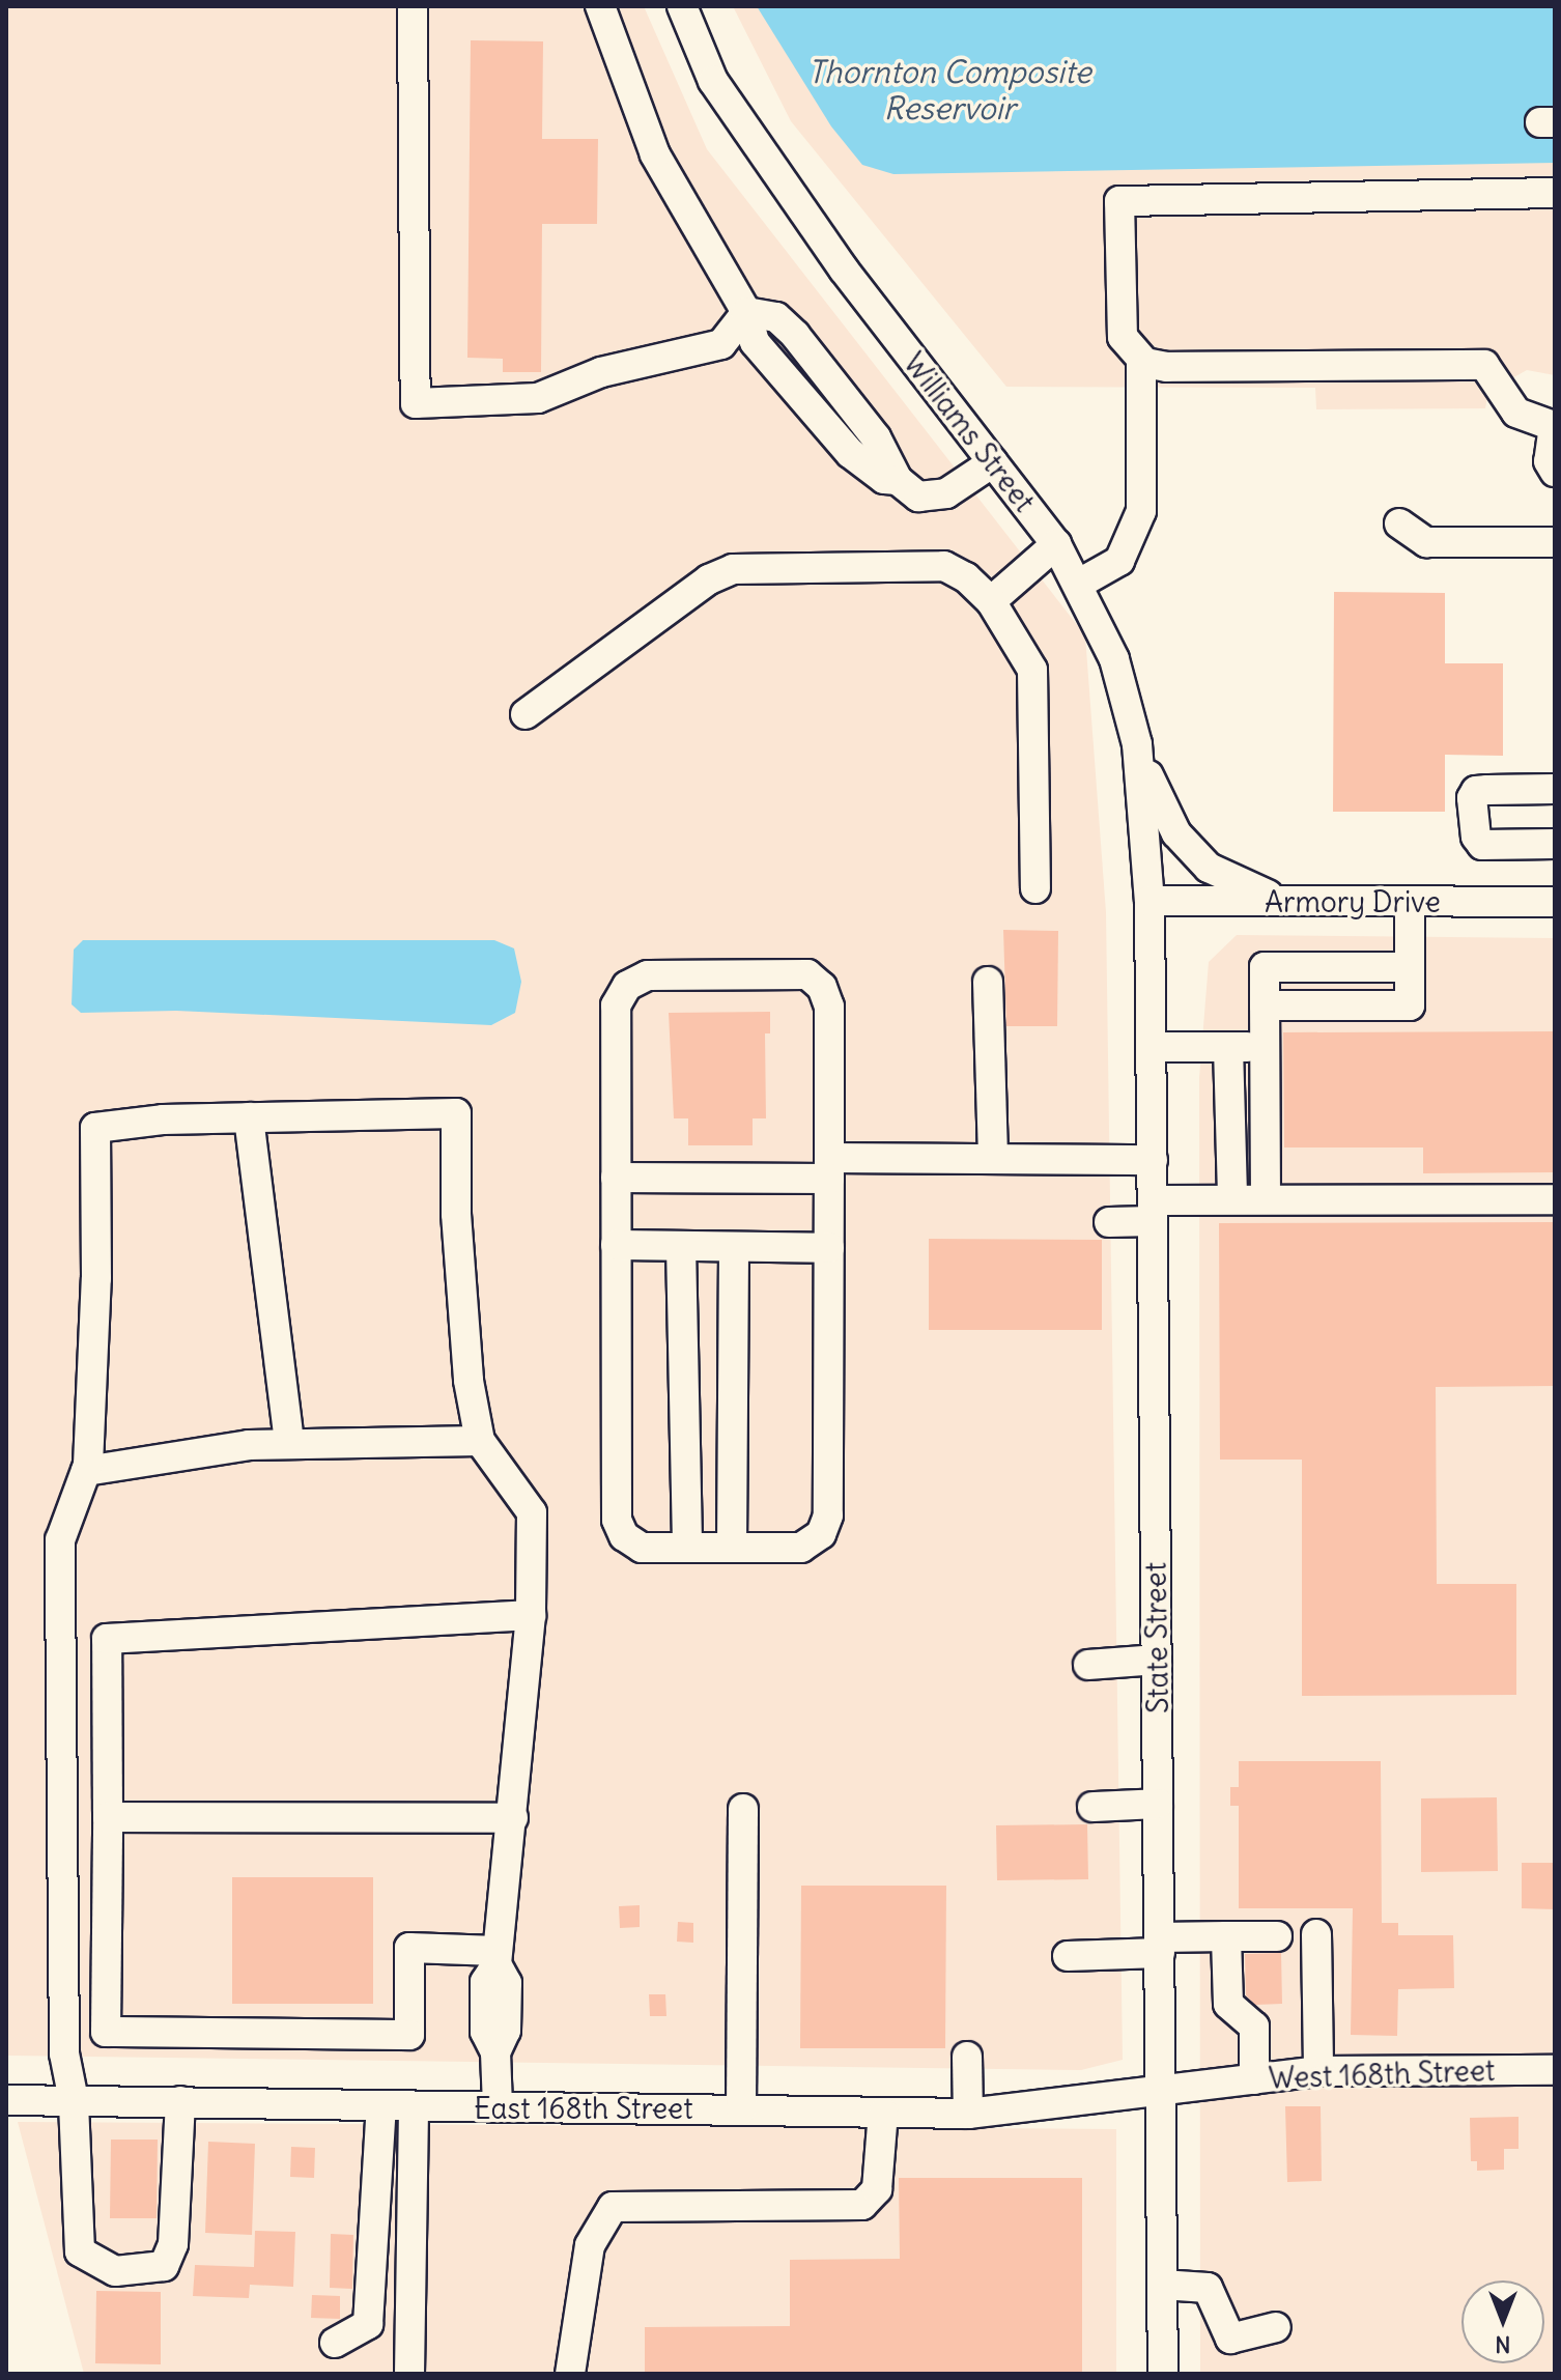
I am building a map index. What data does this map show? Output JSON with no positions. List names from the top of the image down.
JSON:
{
  "streets": {
    "street": [
      "Williams Street",
      "Armory Drive",
      "State Street",
      "West 168th Street",
      "East 168th Street"
    ]
  },
  "crossings": [
    ["Williams Street", "Armory Drive"],
    ["Williams Street", "State Street"],
    ["Armory Drive", "State Street"],
    ["State Street", "West 168th Street"],
    ["State Street", "East 168th Street"],
    ["West 168th Street", "East 168th Street"]
  ],
  "water": ["Thornton Composite Reservoir"],
  "north": "bottom"
}
